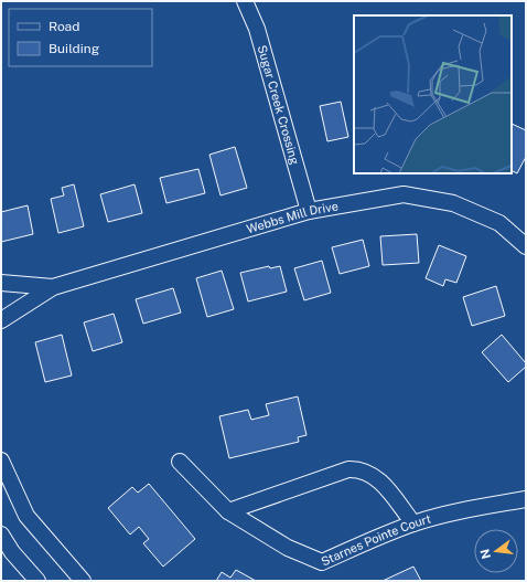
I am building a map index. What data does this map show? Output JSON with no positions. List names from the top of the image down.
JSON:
{
  "streets": {
    "street": ["Sugar Creek Crossing", "Webbs Mill Drive", "Starnes Pointe Court"]
  },
  "crossings": [
    ["Sugar Creek Crossing", "Webbs Mill Drive"]
  ],
  "legend": ["Road", "Building"],
  "north": "left"
}
